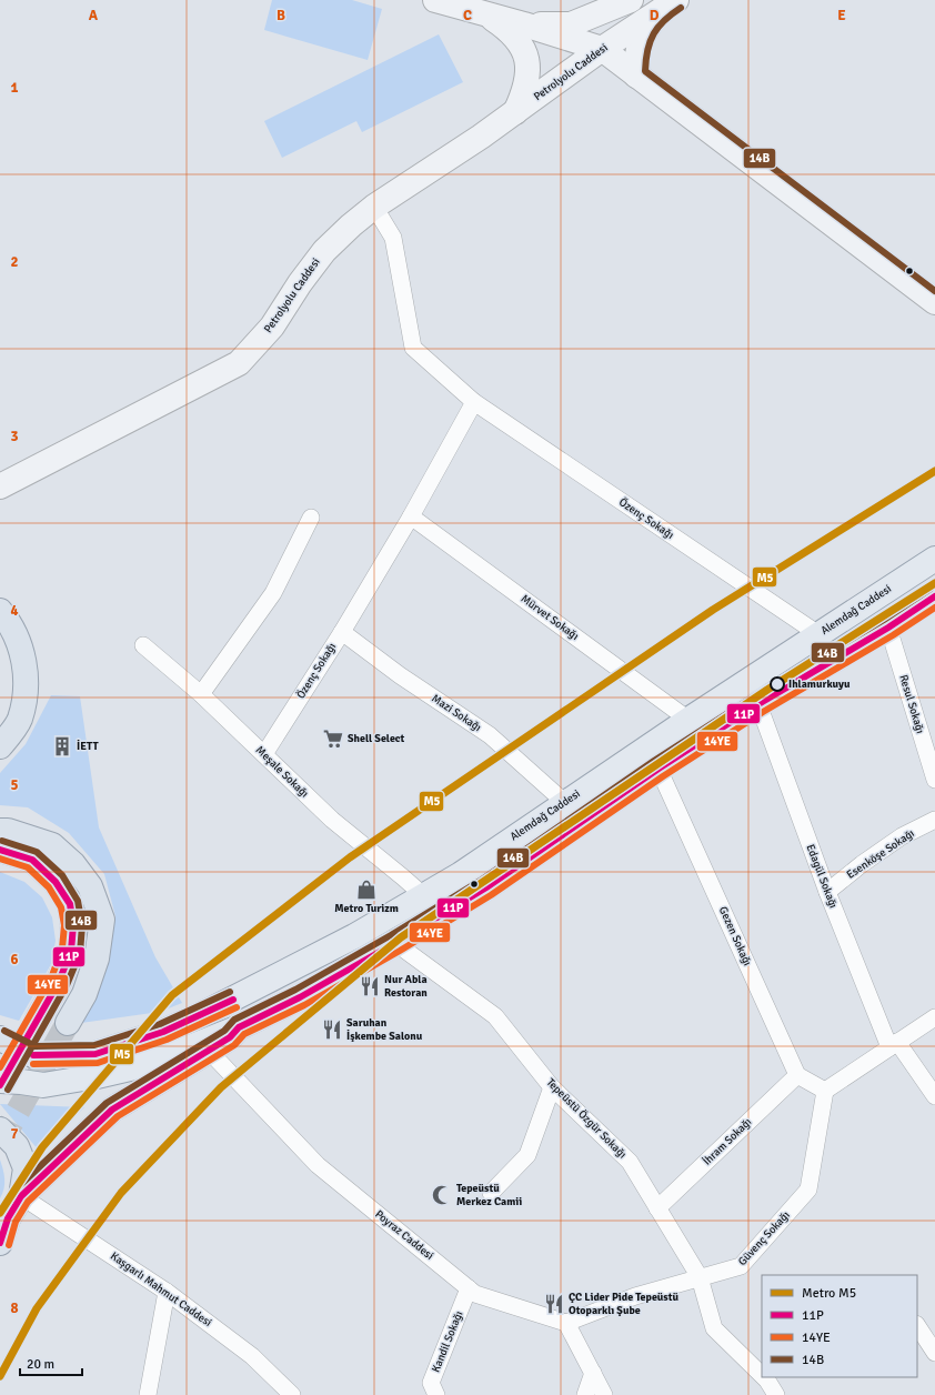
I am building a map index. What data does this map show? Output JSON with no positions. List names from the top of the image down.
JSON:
{
  "streets": {
    "main road": ["Petrolyolu Caddesi", "Alemdağ Caddesi"],
    "street": [
      "Özenç Sokağı",
      "Mürvet Sokağı",
      "Resul Sokağı",
      "Mazi Sokağı",
      "Meşale Sokağı",
      "Esenköşe Sokağı",
      "Edagül Sokağı",
      "Gezen Sokağı",
      "Tepeüstü Özgür Sokağı",
      "İhram Sokağı",
      "Poyraz Caddesi",
      "Güvenç Sokağı",
      "Kaşgarlı Mahmut Caddesi",
      "Kandil Sokağı"
    ]
  },
  "crossings": [
    ["Petrolyolu Caddesi", "Özenç Sokağı"],
    ["Özenç Sokağı", "Alemdağ Caddesi"],
    ["Özenç Sokağı", "Mürvet Sokağı"],
    ["Özenç Sokağı", "Mazi Sokağı"],
    ["Özenç Sokağı", "Meşale Sokağı"],
    ["Alemdağ Caddesi", "Mürvet Sokağı"],
    ["Alemdağ Caddesi", "Mazi Sokağı"],
    ["Alemdağ Caddesi", "Meşale Sokağı"],
    ["Esenköşe Sokağı", "Edagül Sokağı"],
    ["Gezen Sokağı", "İhram Sokağı"],
    ["Tepeüstü Özgür Sokağı", "İhram Sokağı"],
    ["Tepeüstü Özgür Sokağı", "Güvenç Sokağı"],
    ["Poyraz Caddesi", "Güvenç Sokağı"],
    ["Poyraz Caddesi", "Kandil Sokağı"]
  ],
  "places": {
    "other": ["Ihlamurkuyu"],
    "supermarket": ["Shell Select"],
    "building": ["İETT"],
    "shop": ["Metro Turizm"],
    "restaurant": ["Nur Abla Restoran", "Saruhan İşkembe Salonu", "ÇC Lider Pide Tepeüstü Otoparklı Şube"],
    "mosque": ["Tepeüstü Merkez Camii"]
  },
  "lines": [
    "transit line 14B",
    "metro line M5",
    "transit line 11P",
    "transit line 14YE"
  ],
  "legend": [
    "Metro M5",
    "11P",
    "14YE",
    "14B"
  ],
  "scale_bar": "20 m",
  "grid": {
    "columns": [
      "A",
      "B",
      "C",
      "D",
      "E"
    ],
    "rows": [
      "1",
      "2",
      "3",
      "4",
      "5",
      "6",
      "7",
      "8"
    ]
  }
}
